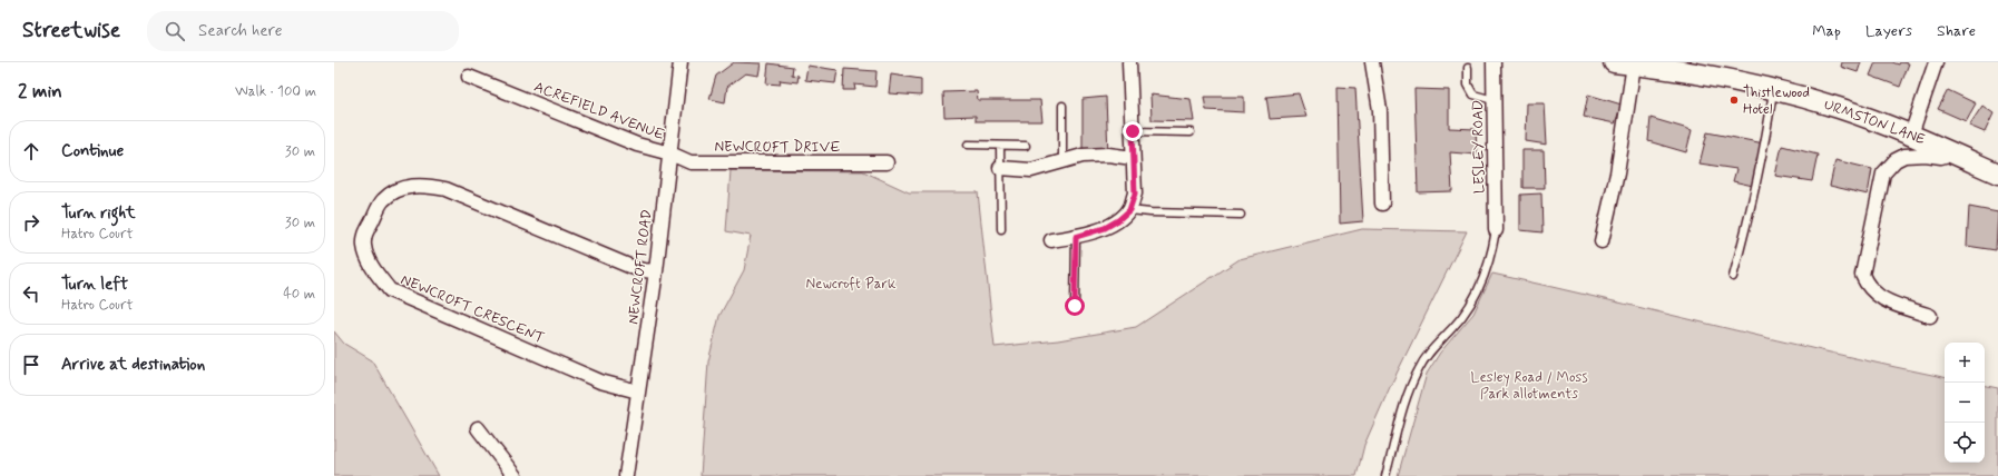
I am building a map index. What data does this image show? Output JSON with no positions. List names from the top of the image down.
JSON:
{
  "streets": {
    "main road": ["URMSTON LANE"],
    "street": [
      "ACREFIELD AVENUE",
      "NEWCROFT DRIVE",
      "LESLEY ROAD",
      "NEWCROFT ROAD",
      "NEWCROFT CRESCENT"
    ]
  },
  "crossings": [
    ["ACREFIELD AVENUE", "NEWCROFT DRIVE"],
    ["ACREFIELD AVENUE", "NEWCROFT ROAD"],
    ["NEWCROFT DRIVE", "NEWCROFT ROAD"],
    ["NEWCROFT ROAD", "NEWCROFT CRESCENT"]
  ],
  "parks": ["Newcroft Park", "Lesley Road / Moss Park allotments"],
  "places": ["Thistlewood Hotel"],
  "page": {
    "header": "Streetwise",
    "search": "Search here",
    "nav": ["Map", "Layers", "Share"],
    "heading": ["2 min", "Walk · 100 m"],
    "list": [
      ["Continue", "30 m"],
      ["Turn right", "Hatro Court", "30 m"],
      ["Turn left", "Hatro Court", "40 m"],
      "Arrive at destination"
    ],
    "map_buttons": ["+", "−"]
  }
}
